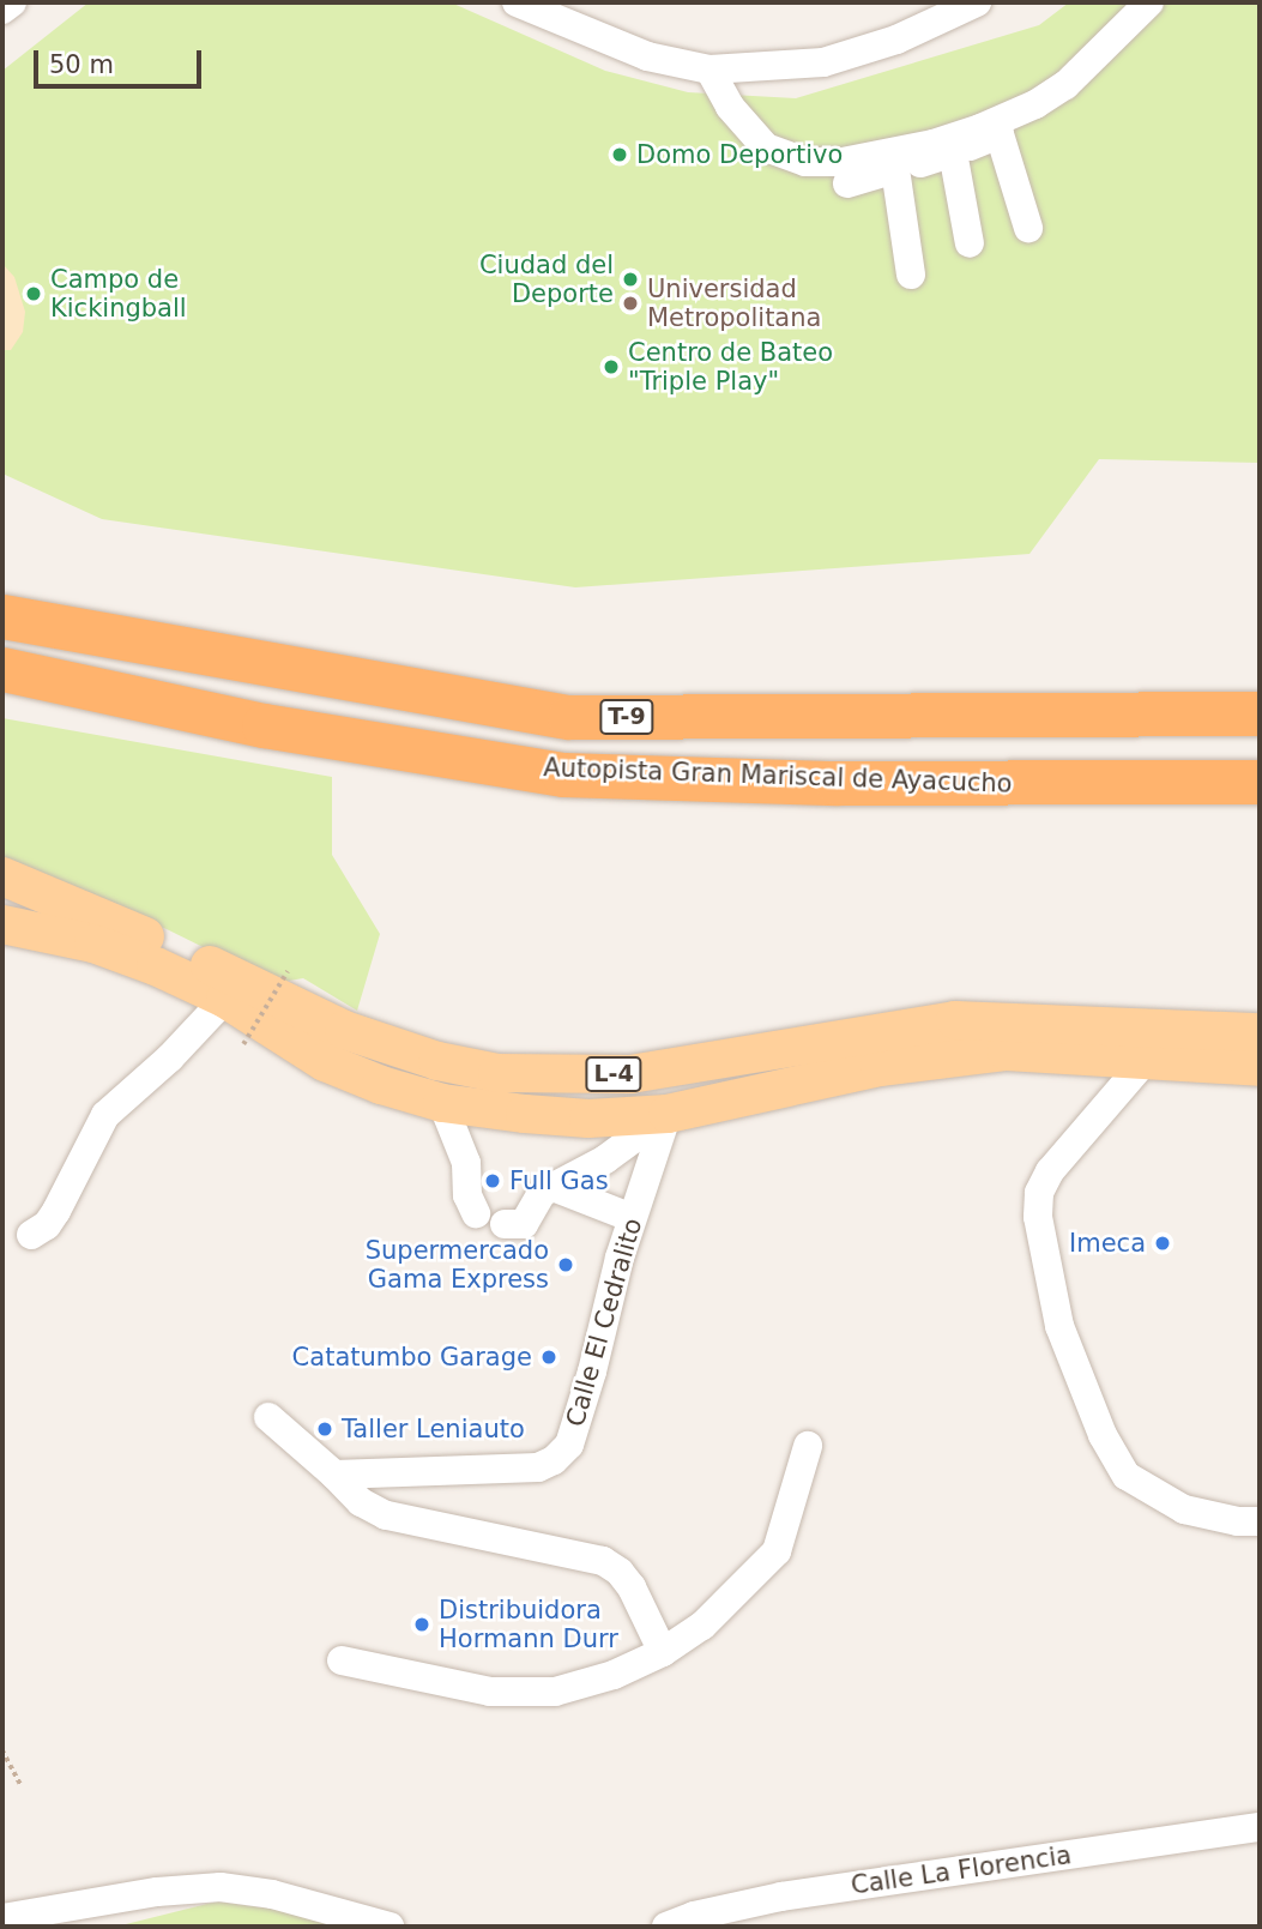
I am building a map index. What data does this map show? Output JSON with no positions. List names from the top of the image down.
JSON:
{
  "streets": {
    "highway": ["T-9", "Autopista Gran Mariscal de Ayacucho"],
    "main road": ["L-4"],
    "street": ["Calle El Cedralito", "Calle La Florencia"]
  },
  "crossings": [
    ["L-4", "Calle El Cedralito"]
  ],
  "places": [
    "Domo Deportivo",
    "Ciudad del Deporte",
    "Campo de Kickingball",
    "Universidad Metropolitana",
    "Centro de Bateo \"Triple Play\"",
    "Full Gas",
    "Imeca",
    "Supermercado Gama Express",
    "Catatumbo Garage",
    "Taller Leniauto",
    "Distribuidora Hormann Durr"
  ],
  "scale_bar": "50 m"
}
